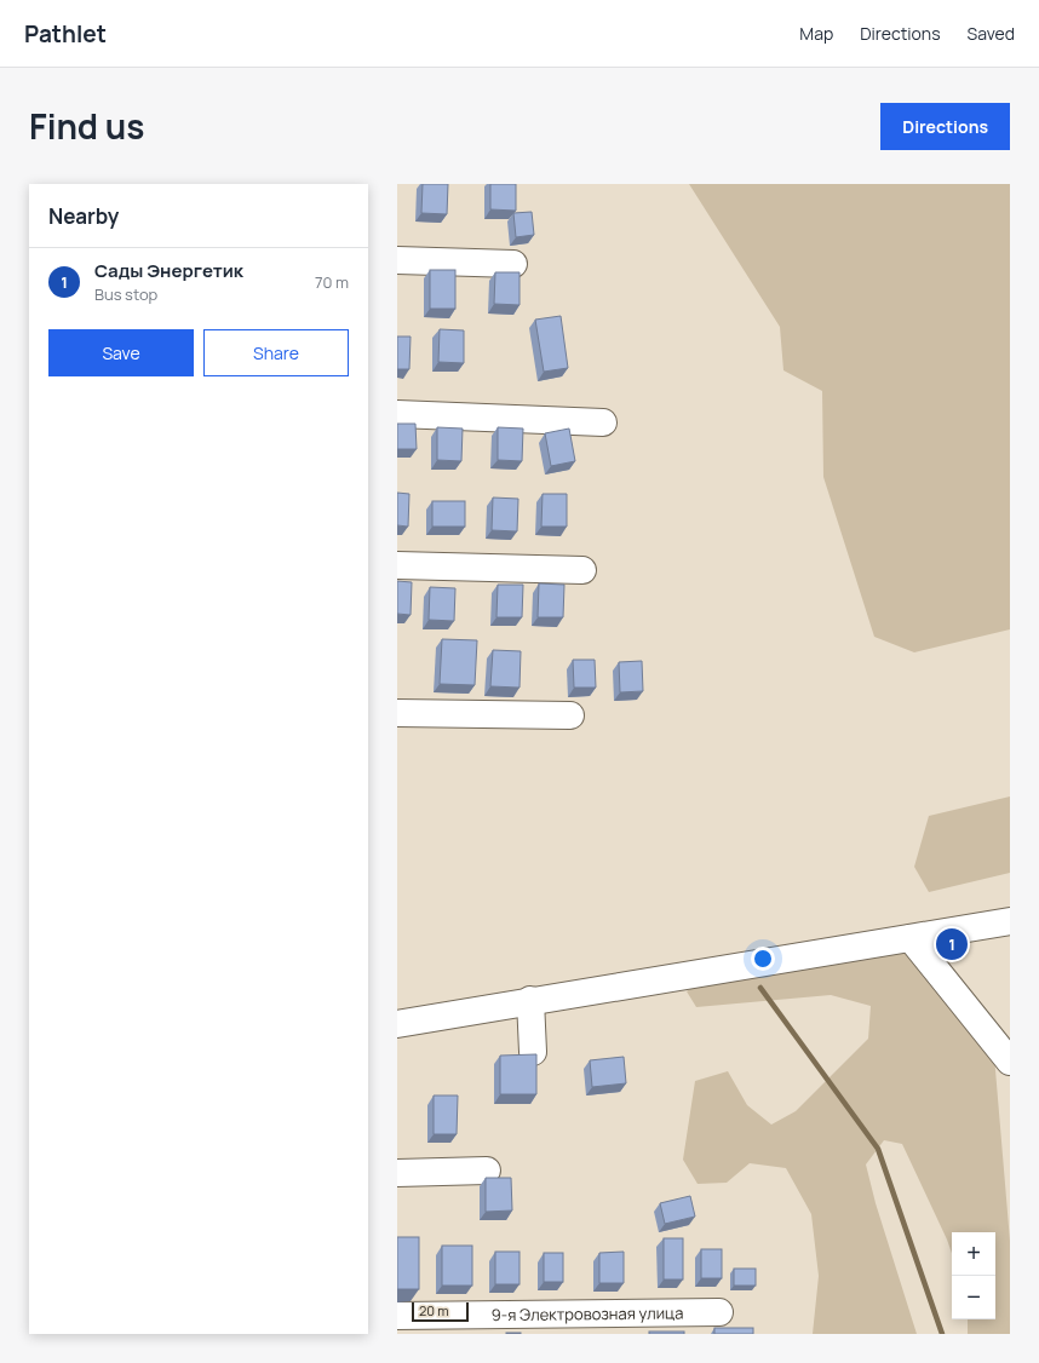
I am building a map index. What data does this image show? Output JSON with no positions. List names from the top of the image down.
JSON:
{
  "streets": {
    "street": ["9-я Электровозная улица"]
  },
  "scale_bar": "20 m",
  "page": {
    "header": "Pathlet",
    "nav": ["Map", "Directions", "Saved"],
    "title": "Find us",
    "buttons": [
      "Directions",
      ["Save", "Share"]
    ],
    "heading": "Nearby",
    "list": [
      {
        "mark": "1",
        "name": "Сады Энергетик",
        "note": "Bus stop",
        "value": "70 m"
      }
    ],
    "pins": "1",
    "map_buttons": ["+", "−"],
    "scale": "20 m"
  }
}
